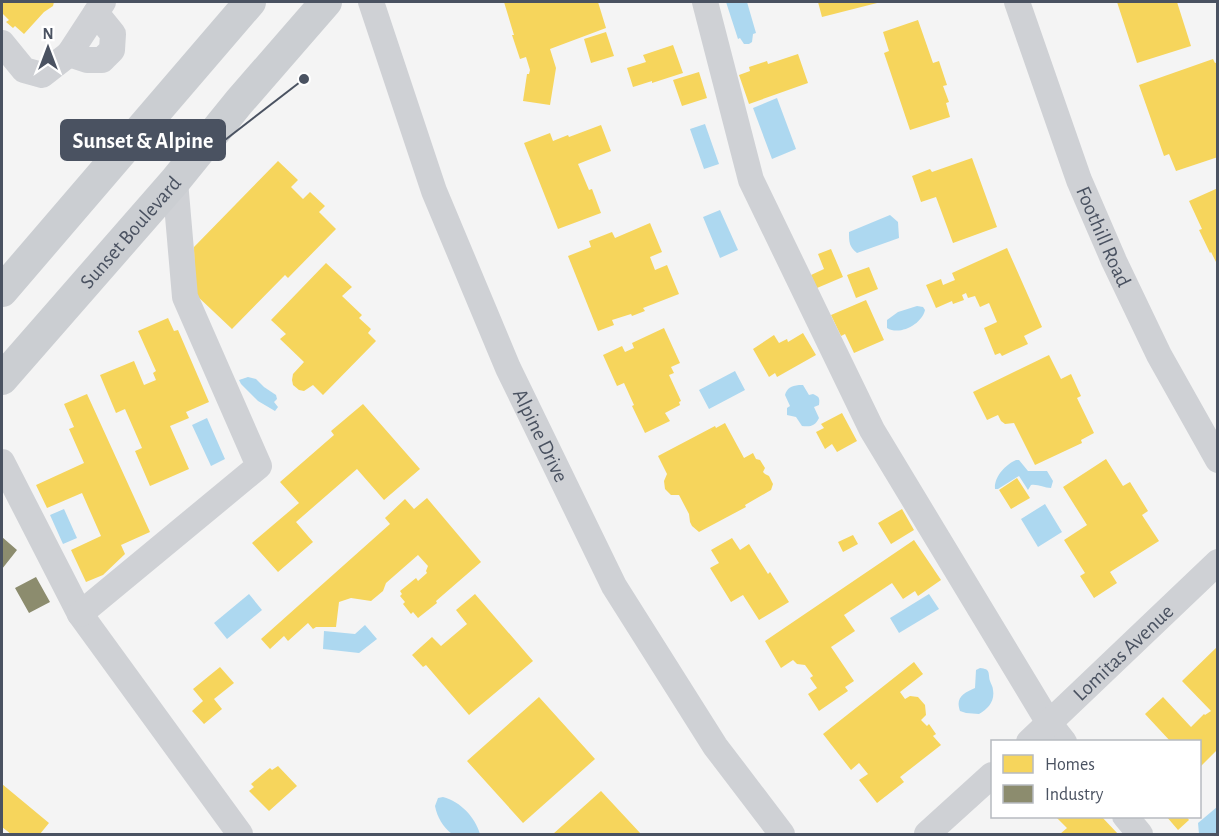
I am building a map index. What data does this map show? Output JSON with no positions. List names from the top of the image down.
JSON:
{
  "streets": {
    "main road": ["Sunset Boulevard"],
    "street": ["Foothill Road", "Alpine Drive", "Lomitas Avenue"]
  },
  "places": ["Sunset & Alpine"],
  "legend": ["Homes", "Industry"],
  "north": "top"
}
